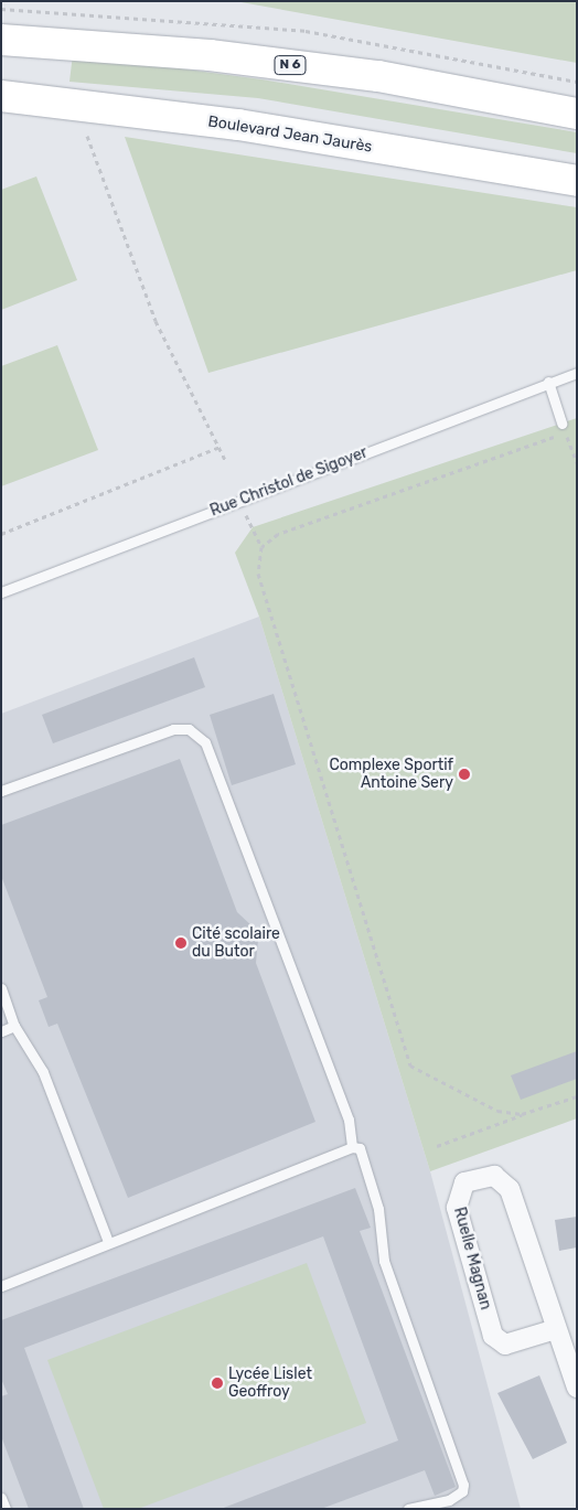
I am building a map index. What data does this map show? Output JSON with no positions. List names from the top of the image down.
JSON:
{
  "streets": {
    "main road": ["N 6", "Boulevard Jean Jaurès"],
    "street": ["Ruelle Magnan"],
    "lane": ["Rue Christol de Sigoyer"]
  },
  "places": ["Complexe Sportif Antoine Sery", "Cité scolaire du Butor", "Lycée Lislet Geoffroy"]
}
